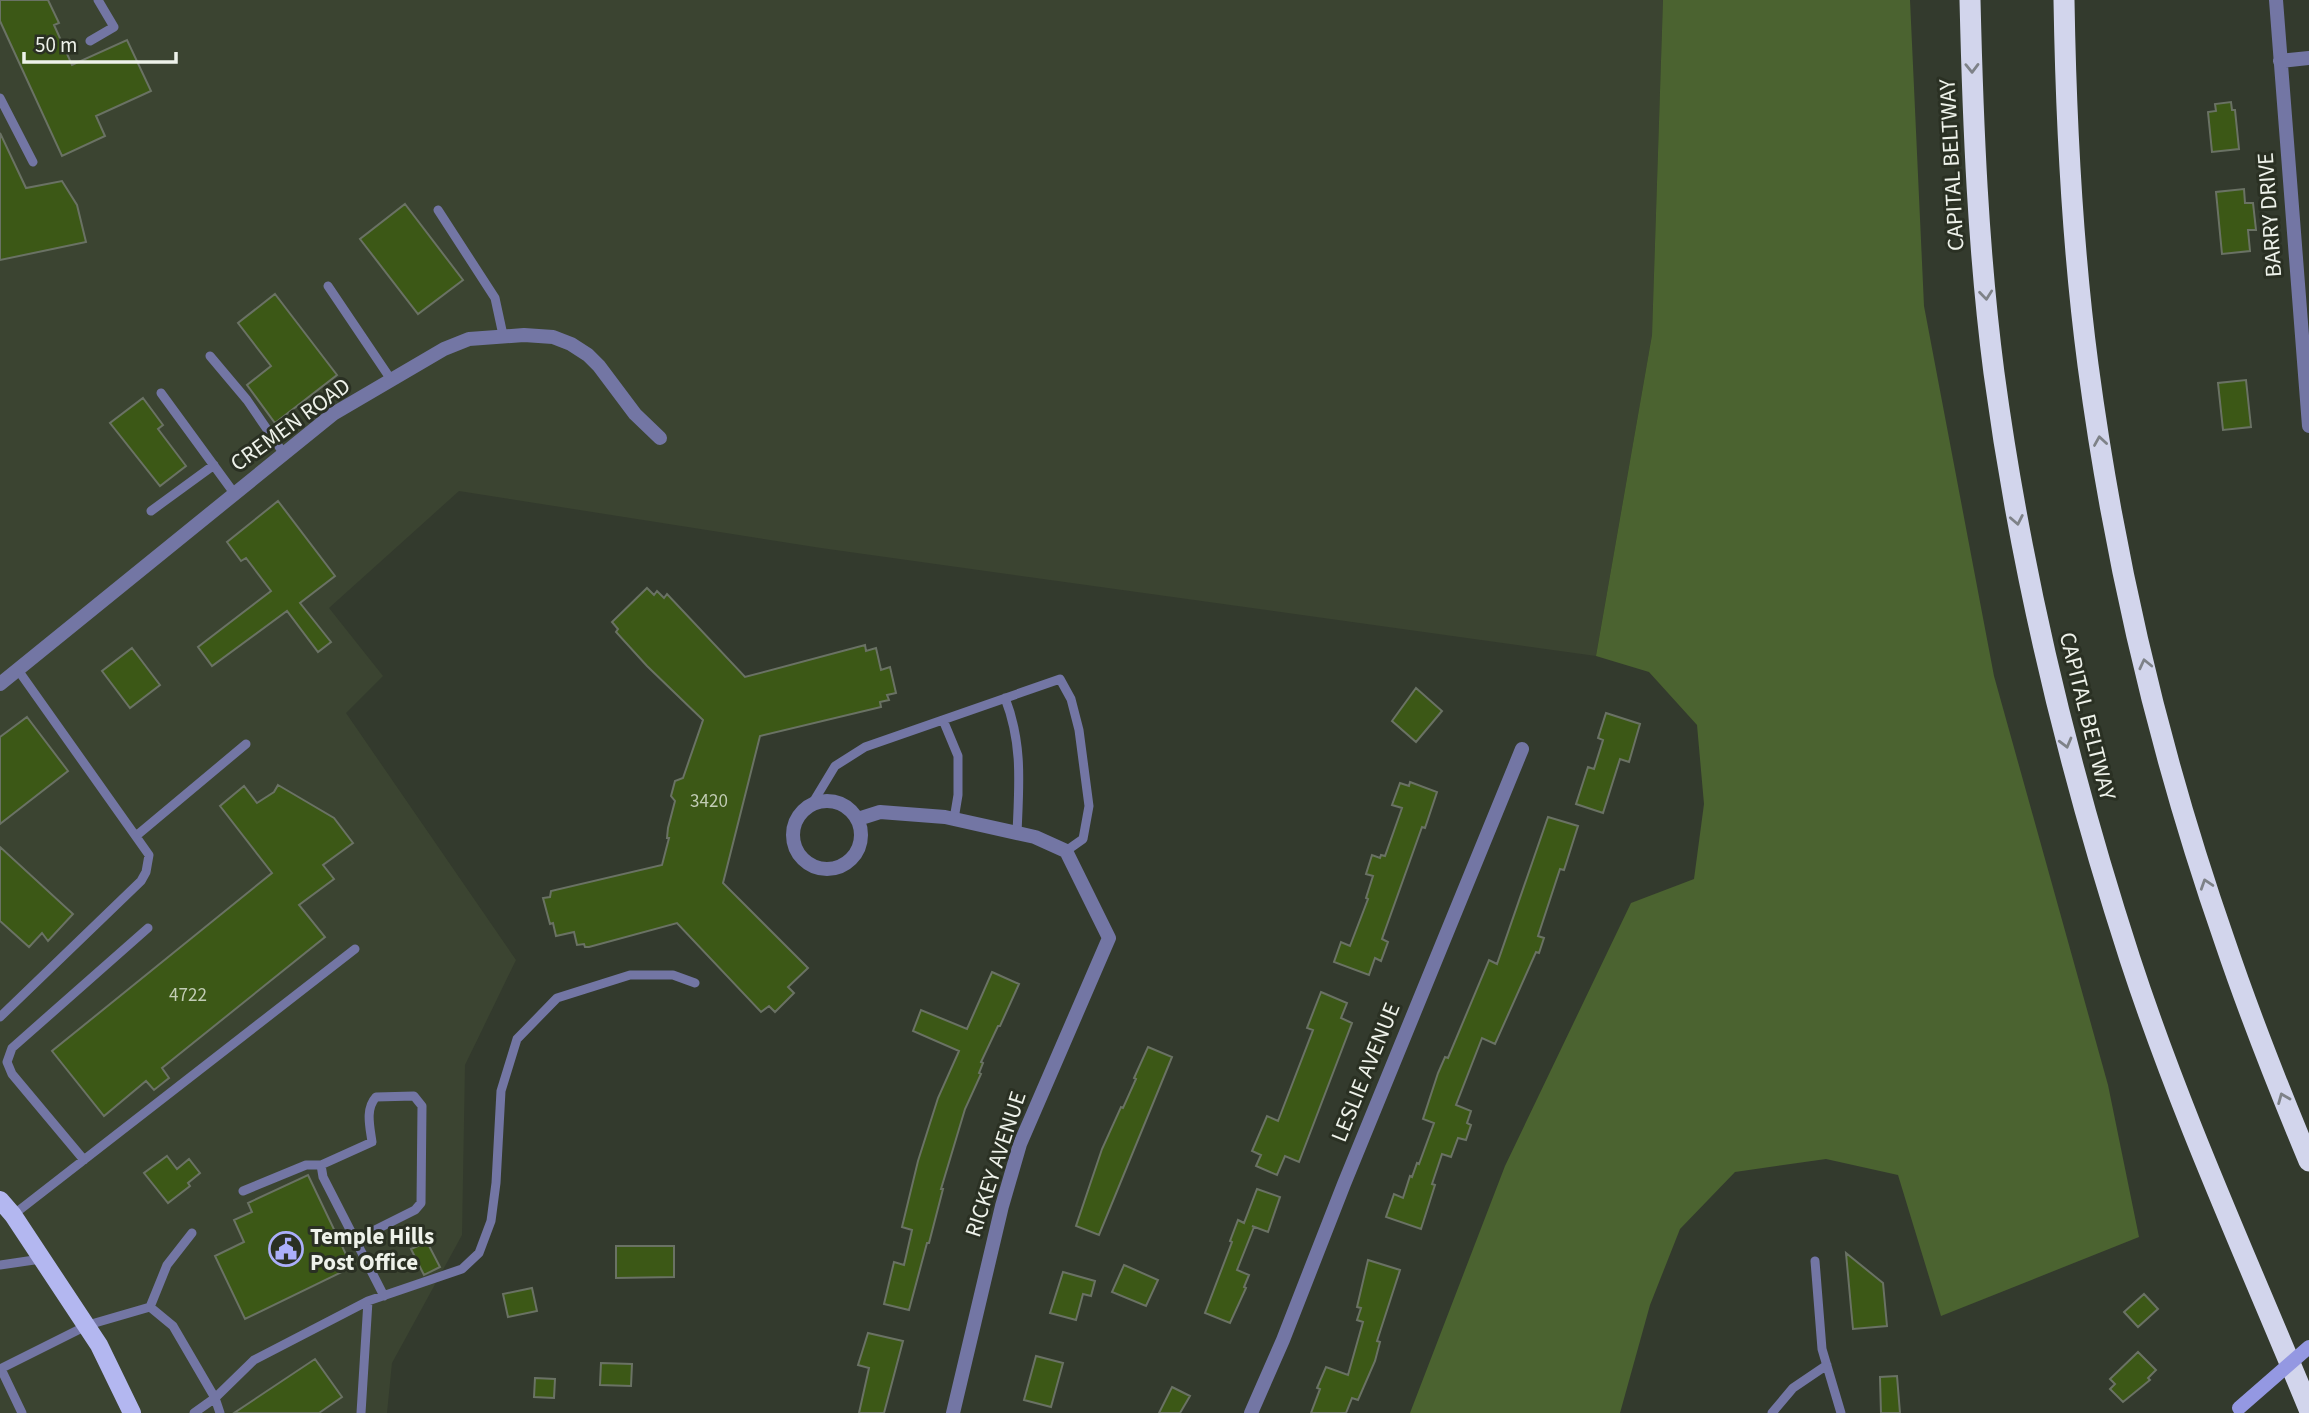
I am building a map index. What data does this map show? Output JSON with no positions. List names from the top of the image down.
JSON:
{
  "streets": {
    "highway": ["CAPITAL BELTWAY"],
    "street": [
      "BARRY DRIVE",
      "CREMEN ROAD",
      "LESLIE AVENUE",
      "RICKEY AVENUE"
    ]
  },
  "places": {
    "public building": ["Temple Hills Post Office"]
  },
  "house_numbers": ["3420", "4722"],
  "scale_bar": "50 m"
}
